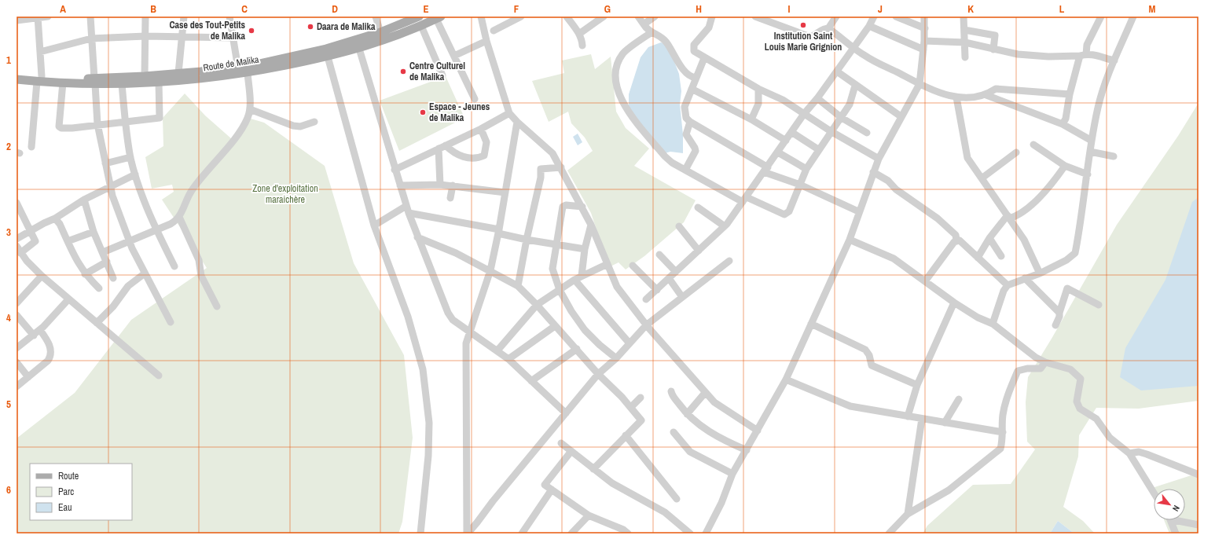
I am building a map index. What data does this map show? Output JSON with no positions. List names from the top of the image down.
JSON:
{
  "streets": {
    "main road": ["Route de Malika"]
  },
  "parks": ["Zone d'exploitation maraichère"],
  "places": [
    "Institution Saint Louis Marie Grignion",
    "Daara de Malika",
    "Case des Tout-Petits de Malika",
    "Centre Culturel de Malika",
    "Espace - Jeunes de Malika"
  ],
  "legend": ["Route", "Parc", "Eau"],
  "north": "bottom right",
  "grid": {
    "columns": [
      "A",
      "B",
      "C",
      "D",
      "E",
      "F",
      "G",
      "H",
      "I",
      "J",
      "K",
      "L",
      "M"
    ],
    "rows": [
      "1",
      "2",
      "3",
      "4",
      "5",
      "6"
    ]
  }
}
